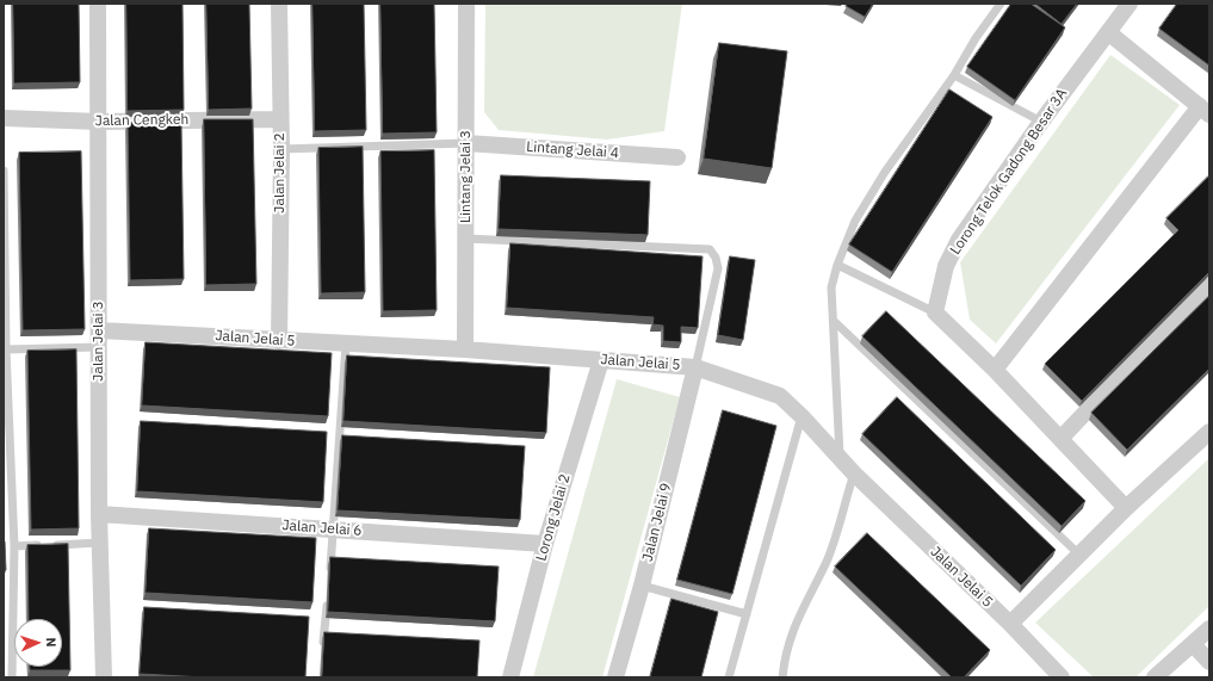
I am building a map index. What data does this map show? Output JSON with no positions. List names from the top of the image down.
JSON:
{
  "streets": {
    "street": [
      "Jalan Cengkeh",
      "Lintang Jelai 4",
      "Lorong Telok Gadong Besar 3A",
      "Jalan Jelai 2",
      "Lintang Jelai 3",
      "Jalan Jelai 5",
      "Jalan Jelai 3",
      "Lorong Jelai 2",
      "Jalan Jelai 9",
      "Jalan Jelai 6"
    ]
  },
  "crossings": [
    ["Jalan Cengkeh", "Jalan Jelai 2"],
    ["Jalan Cengkeh", "Jalan Jelai 3"],
    ["Lintang Jelai 4", "Lintang Jelai 3"],
    ["Jalan Jelai 2", "Jalan Jelai 5"],
    ["Lintang Jelai 3", "Jalan Jelai 5"],
    ["Jalan Jelai 5", "Jalan Jelai 3"],
    ["Jalan Jelai 5", "Lorong Jelai 2"],
    ["Jalan Jelai 5", "Jalan Jelai 9"],
    ["Jalan Jelai 3", "Jalan Jelai 6"],
    ["Lorong Jelai 2", "Jalan Jelai 6"]
  ],
  "north": "right"
}
